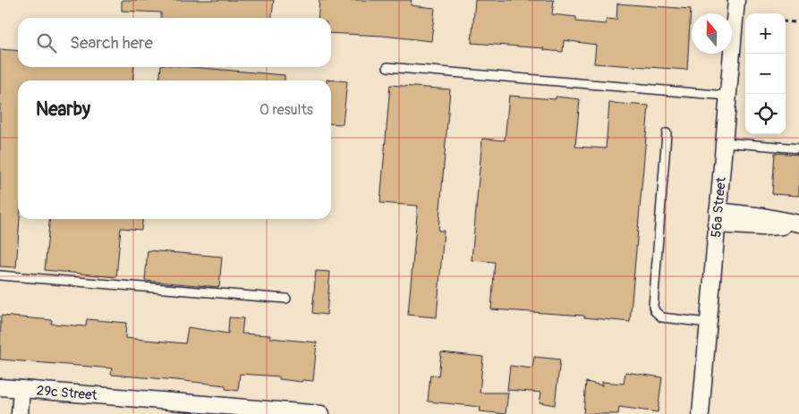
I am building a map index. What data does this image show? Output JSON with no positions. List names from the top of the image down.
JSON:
{
  "streets": {
    "street": ["56a Street", "29c Street"]
  },
  "north": "top",
  "page": {
    "map_buttons": ["+", "−"],
    "search": "Search here",
    "heading": ["Nearby", "0 results"]
  }
}
